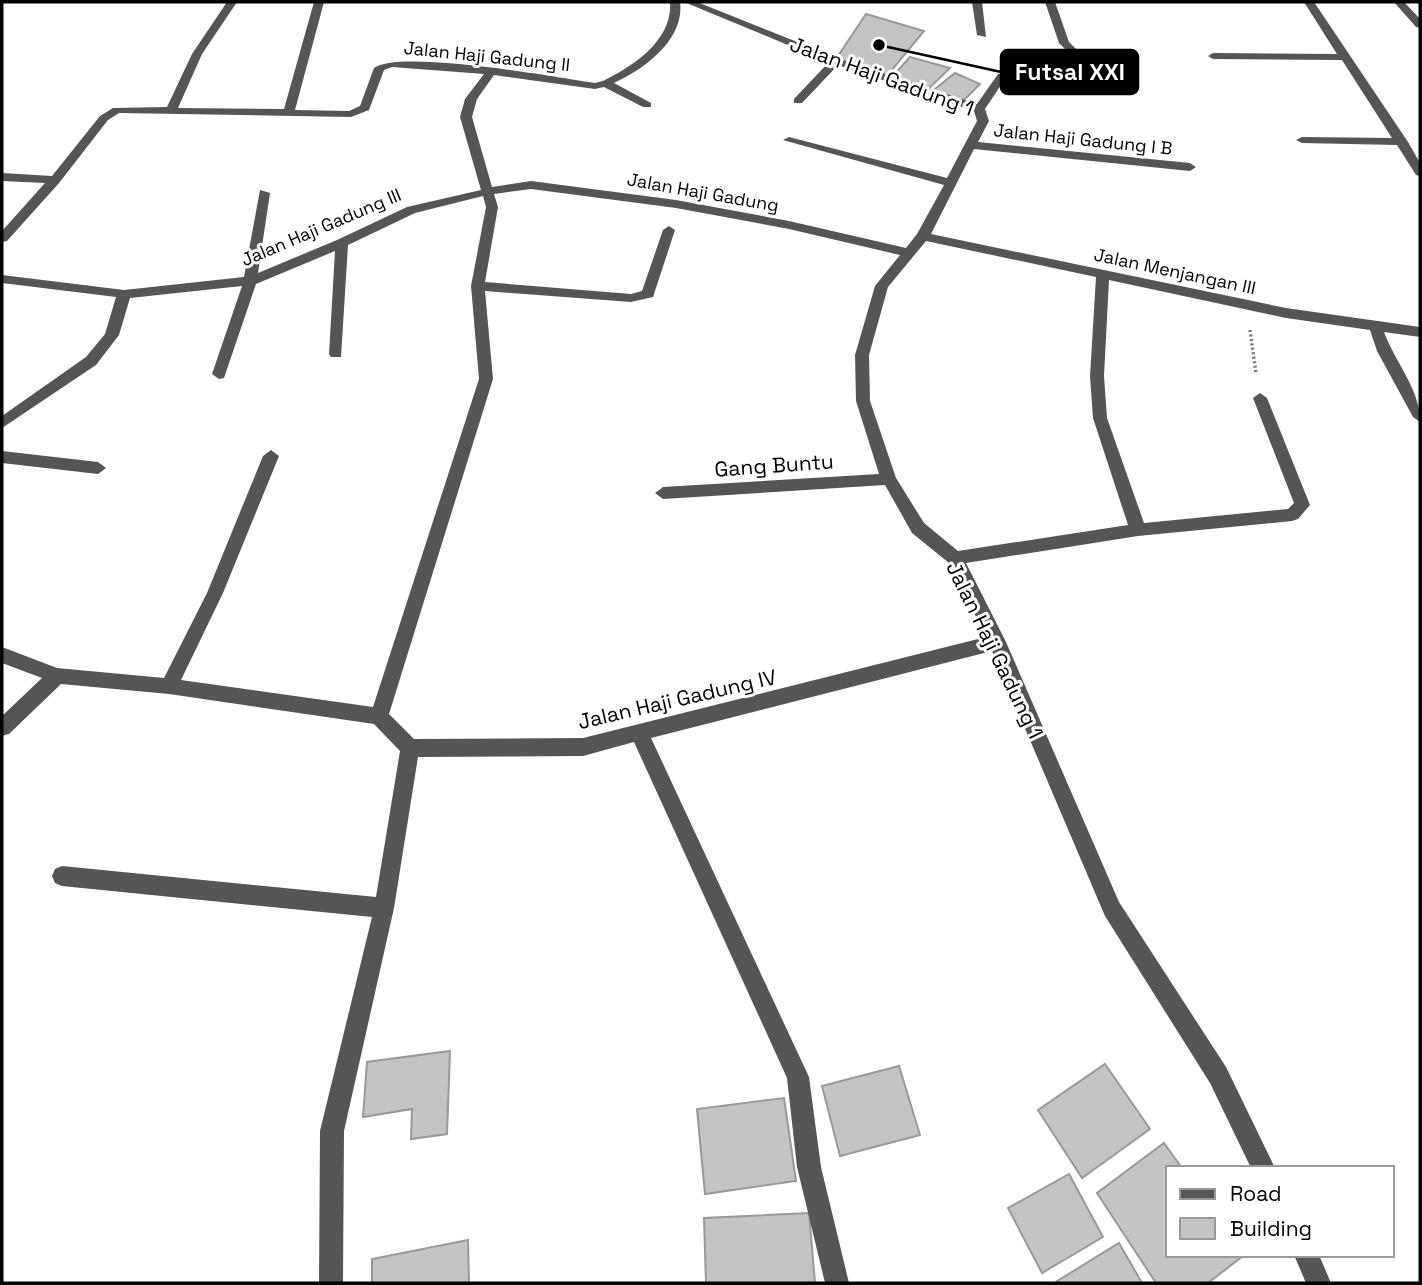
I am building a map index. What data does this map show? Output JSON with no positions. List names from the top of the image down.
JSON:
{
  "streets": {
    "street": [
      "Jalan Haji Gadung II",
      "Jalan Haji Gadung 1",
      "Jalan Haji Gadung I B",
      "Jalan Haji Gadung",
      "Jalan Haji Gadung III",
      "Jalan Menjangan III",
      "Gang Buntu",
      "Jalan Haji Gadung IV"
    ]
  },
  "crossings": [
    ["Jalan Haji Gadung 1", "Jalan Haji Gadung I B"],
    ["Jalan Haji Gadung 1", "Jalan Haji Gadung"],
    ["Jalan Haji Gadung 1", "Jalan Menjangan III"],
    ["Jalan Haji Gadung 1", "Gang Buntu"],
    ["Jalan Haji Gadung 1", "Jalan Haji Gadung IV"],
    ["Jalan Haji Gadung", "Jalan Haji Gadung III"]
  ],
  "places": ["Futsal XXI"],
  "legend": ["Road", "Building"]
}
